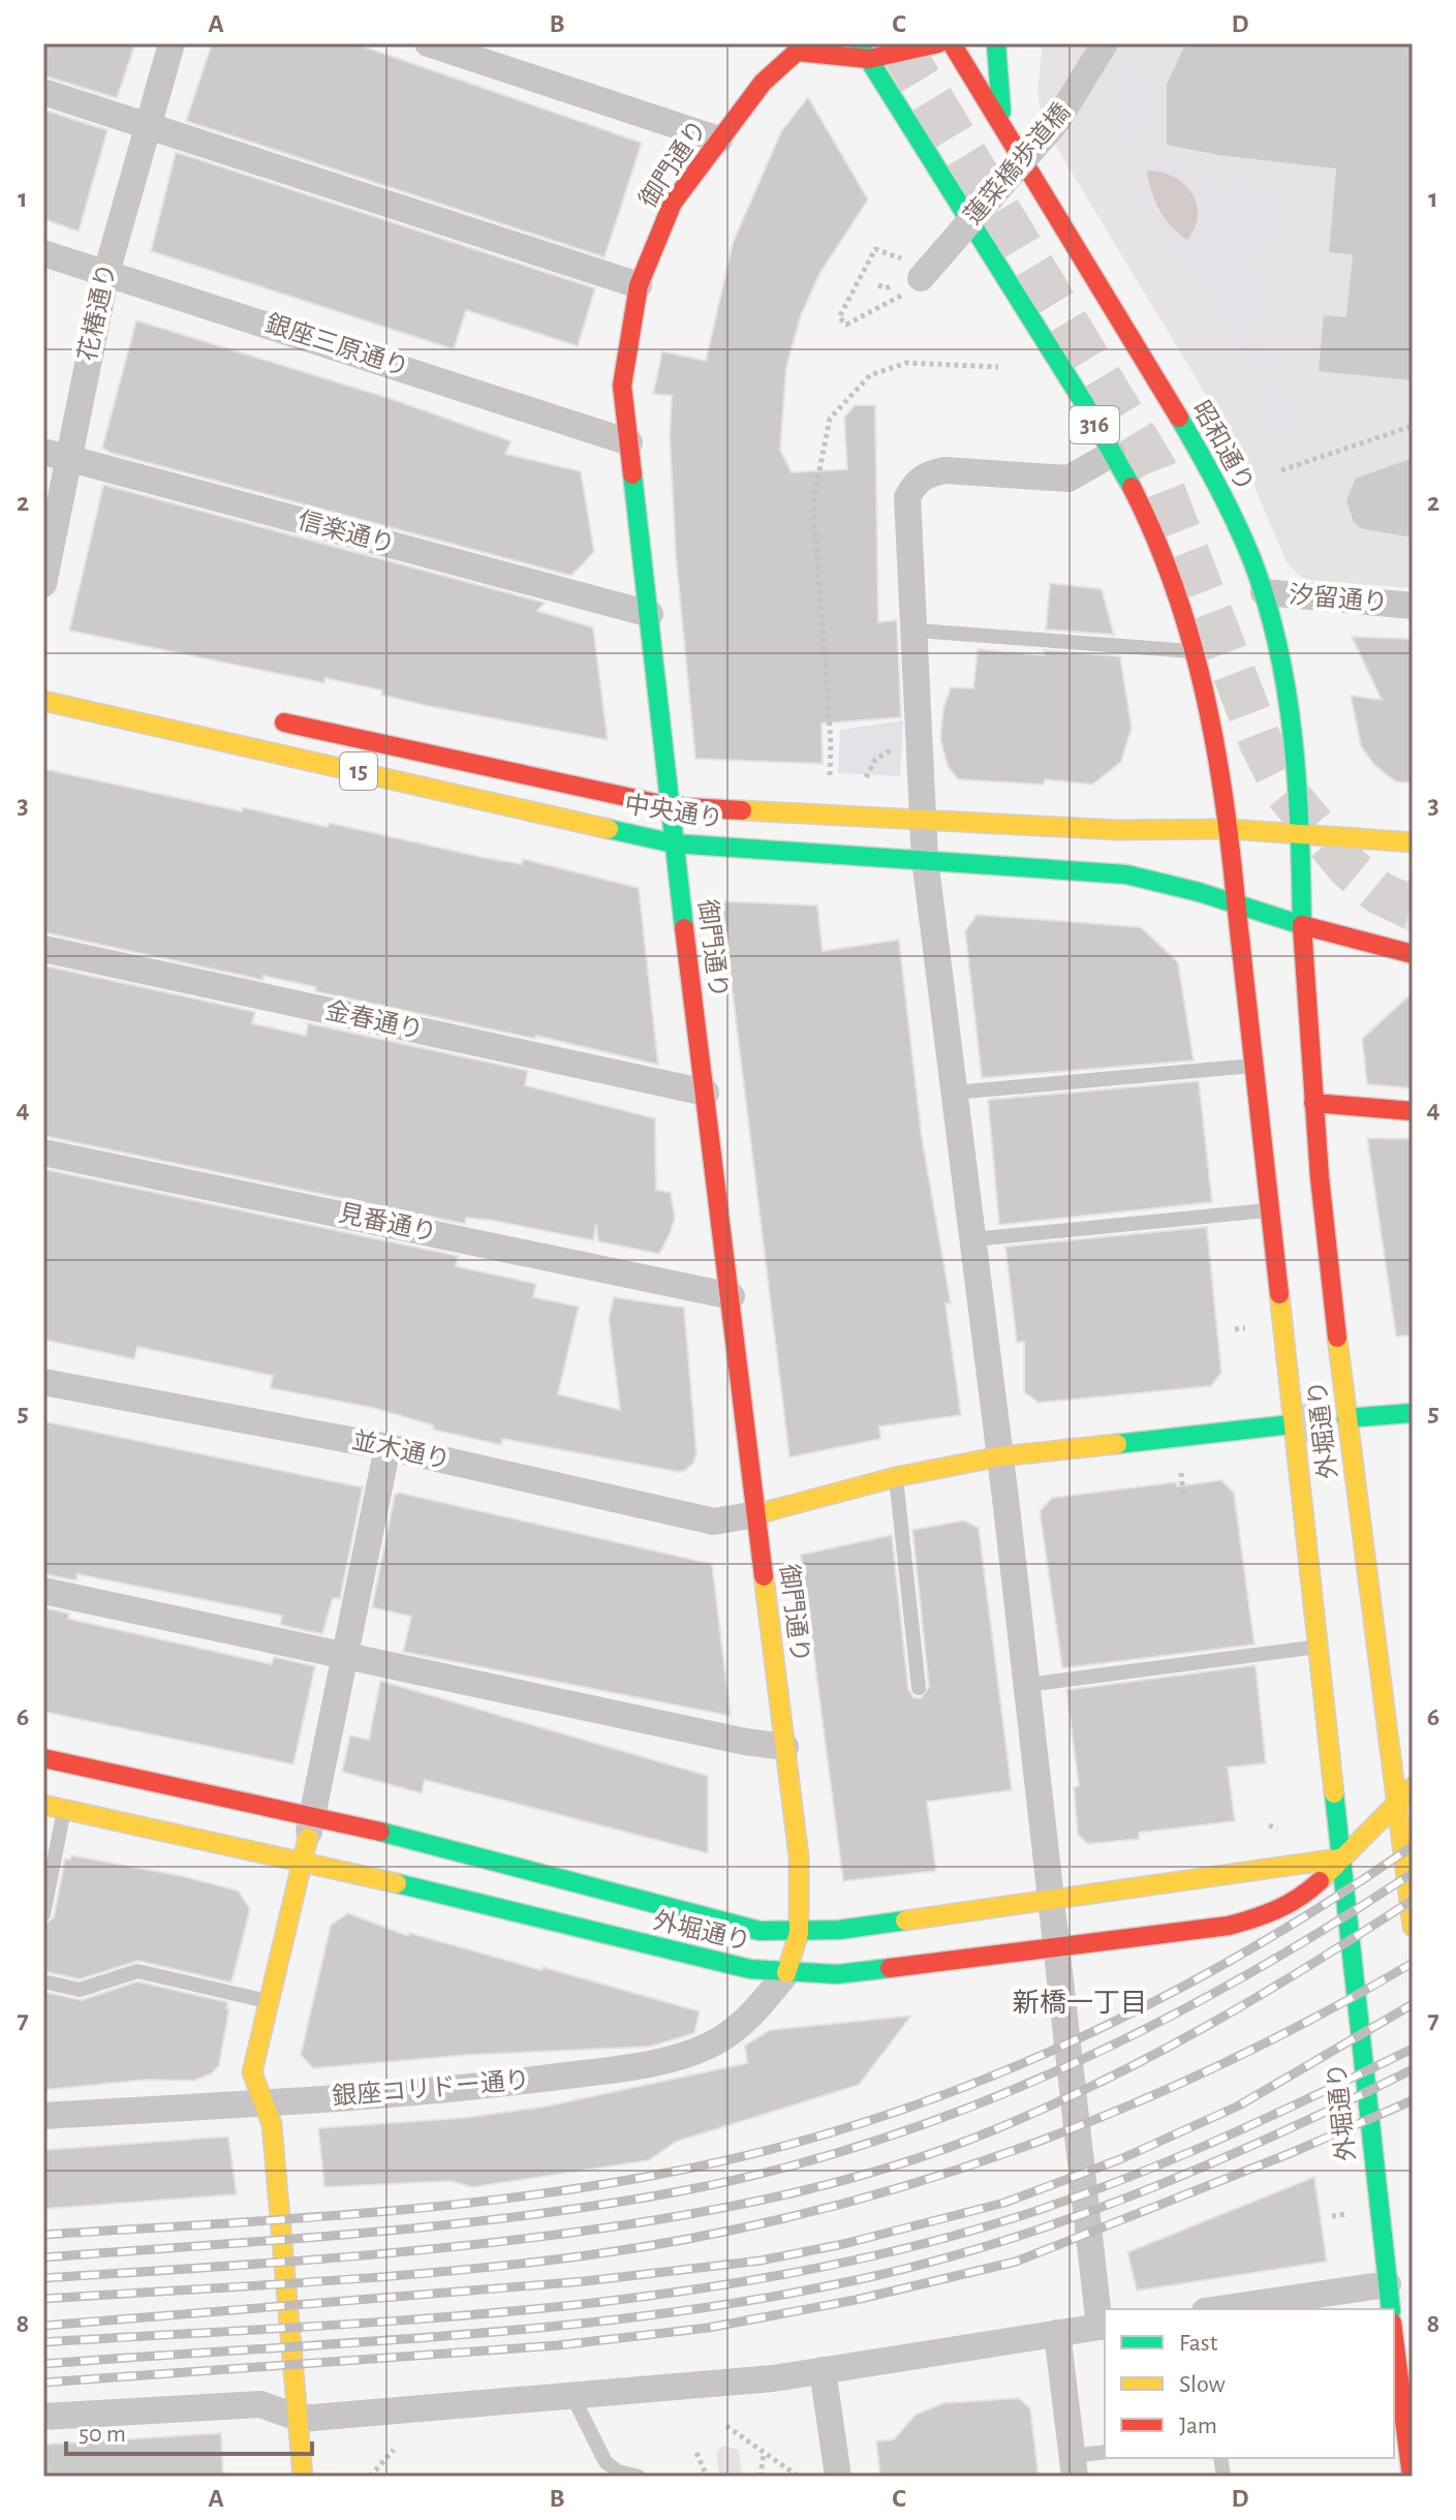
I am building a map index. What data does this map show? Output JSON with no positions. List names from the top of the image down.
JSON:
{
  "streets": {
    "main road": [
      "御門通り",
      "316",
      "昭和通り",
      "15",
      "中央通り",
      "外堀通り"
    ],
    "street": [
      "蓮菜橋歩道橋",
      "花椿通り",
      "銀座三原通り",
      "信楽通り",
      "汐留通り",
      "金春通り",
      "見番通り",
      "並木通り",
      "銀座コリドー通り"
    ]
  },
  "crossings": [
    ["御門通り", "銀座三原通り"],
    ["御門通り", "316"],
    ["御門通り", "信楽通り"],
    ["御門通り", "中央通り"],
    ["御門通り", "金春通り"],
    ["御門通り", "見番通り"],
    ["御門通り", "外堀通り"],
    ["御門通り", "並木通り"],
    ["御門通り", "銀座コリドー通り"],
    ["花椿通り", "銀座三原通り"],
    ["花椿通り", "信楽通り"],
    ["316", "中央通り"],
    ["316", "外堀通り"],
    ["昭和通り", "汐留通り"],
    ["昭和通り", "15"],
    ["昭和通り", "中央通り"],
    ["昭和通り", "外堀通り"],
    ["15", "中央通り"],
    ["15", "外堀通り"],
    ["中央通り", "外堀通り"],
    ["外堀通り", "銀座コリドー通り"]
  ],
  "districts": ["新橋一丁目"],
  "legend": ["Fast", "Slow", "Jam"],
  "scale_bar": "50 m",
  "grid": {
    "columns": [
      "A",
      "B",
      "C",
      "D"
    ],
    "rows": [
      "1",
      "2",
      "3",
      "4",
      "5",
      "6",
      "7",
      "8"
    ]
  }
}
